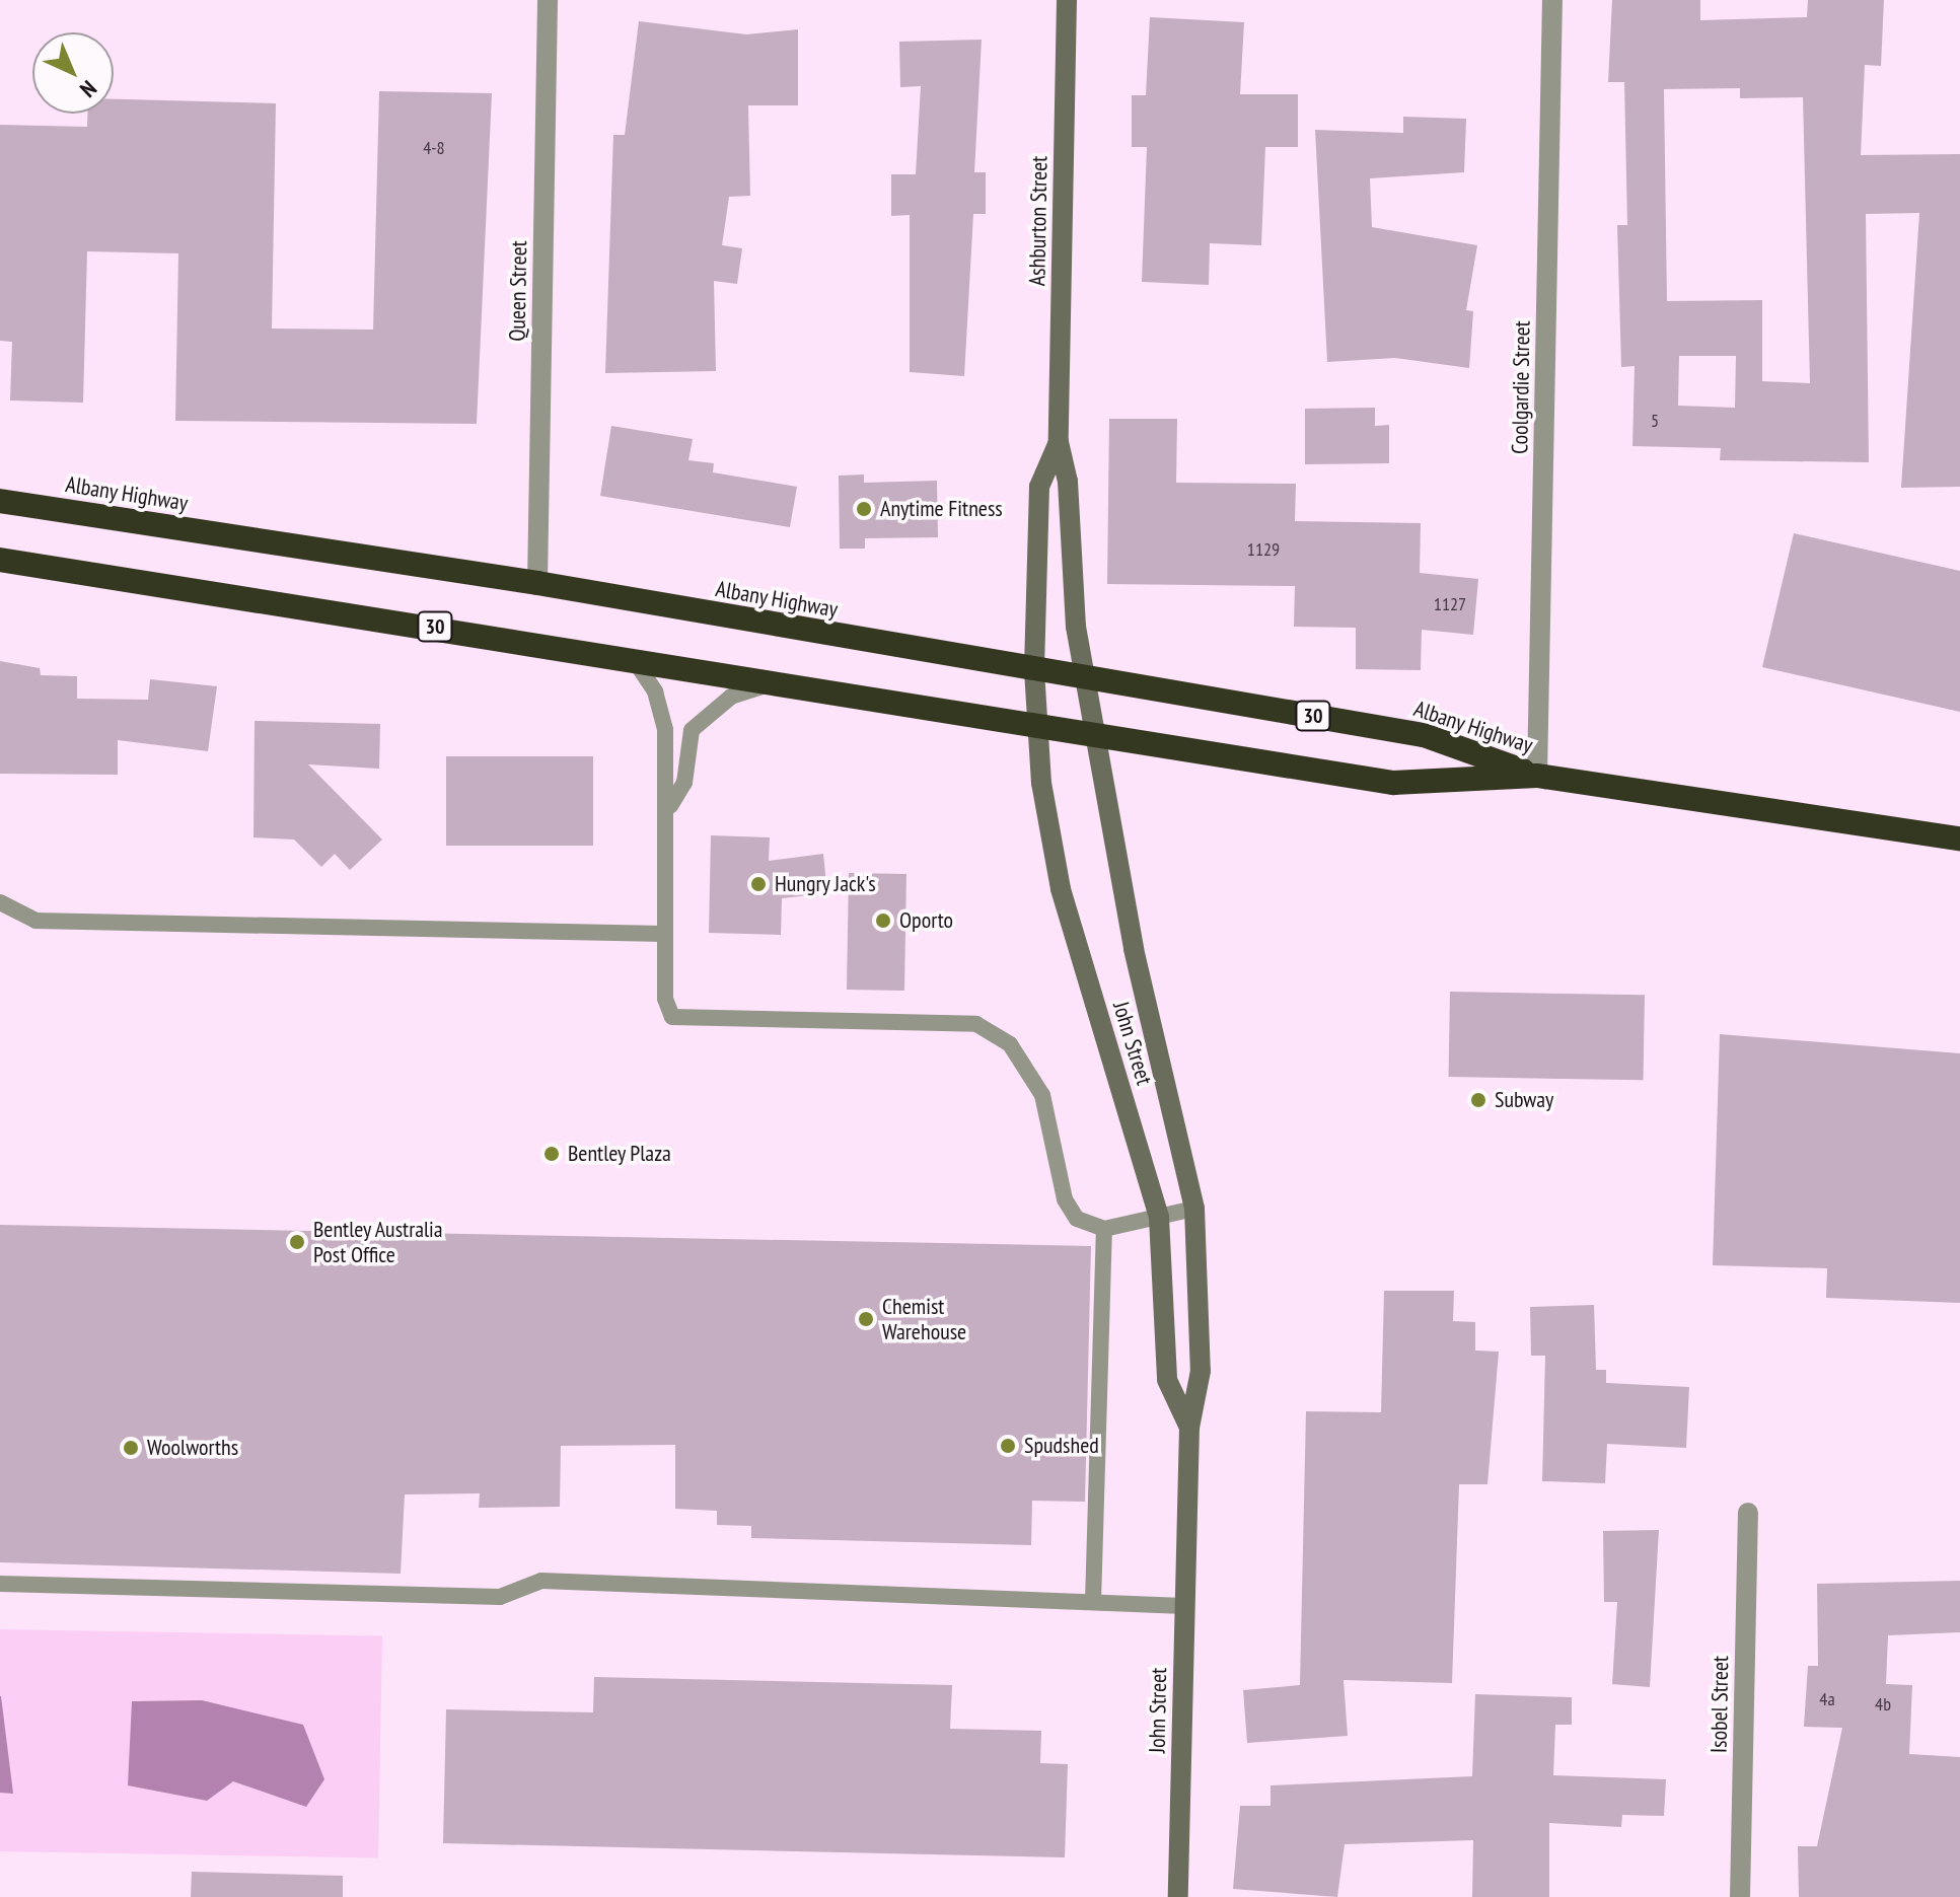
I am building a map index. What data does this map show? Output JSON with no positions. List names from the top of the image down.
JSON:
{
  "streets": {
    "highway": ["Albany Highway", "30"],
    "main road": ["Ashburton Street", "John Street"],
    "street": ["Queen Street", "Coolgardie Street", "Isobel Street"]
  },
  "crossings": [
    ["Ashburton Street", "Albany Highway"],
    ["Ashburton Street", "John Street"],
    ["Queen Street", "Albany Highway"],
    ["Coolgardie Street", "Albany Highway"],
    ["Albany Highway", "John Street"]
  ],
  "places": [
    "Anytime Fitness",
    "Hungry Jack's",
    "Oporto",
    "Subway",
    "Bentley Plaza",
    "Bentley Australia Post Office",
    "Chemist Warehouse",
    "Spudshed",
    "Woolworths"
  ],
  "house_numbers": [
    "4-8",
    "5",
    "1129",
    "1127",
    "4a",
    "4b"
  ],
  "north": "bottom right"
}
